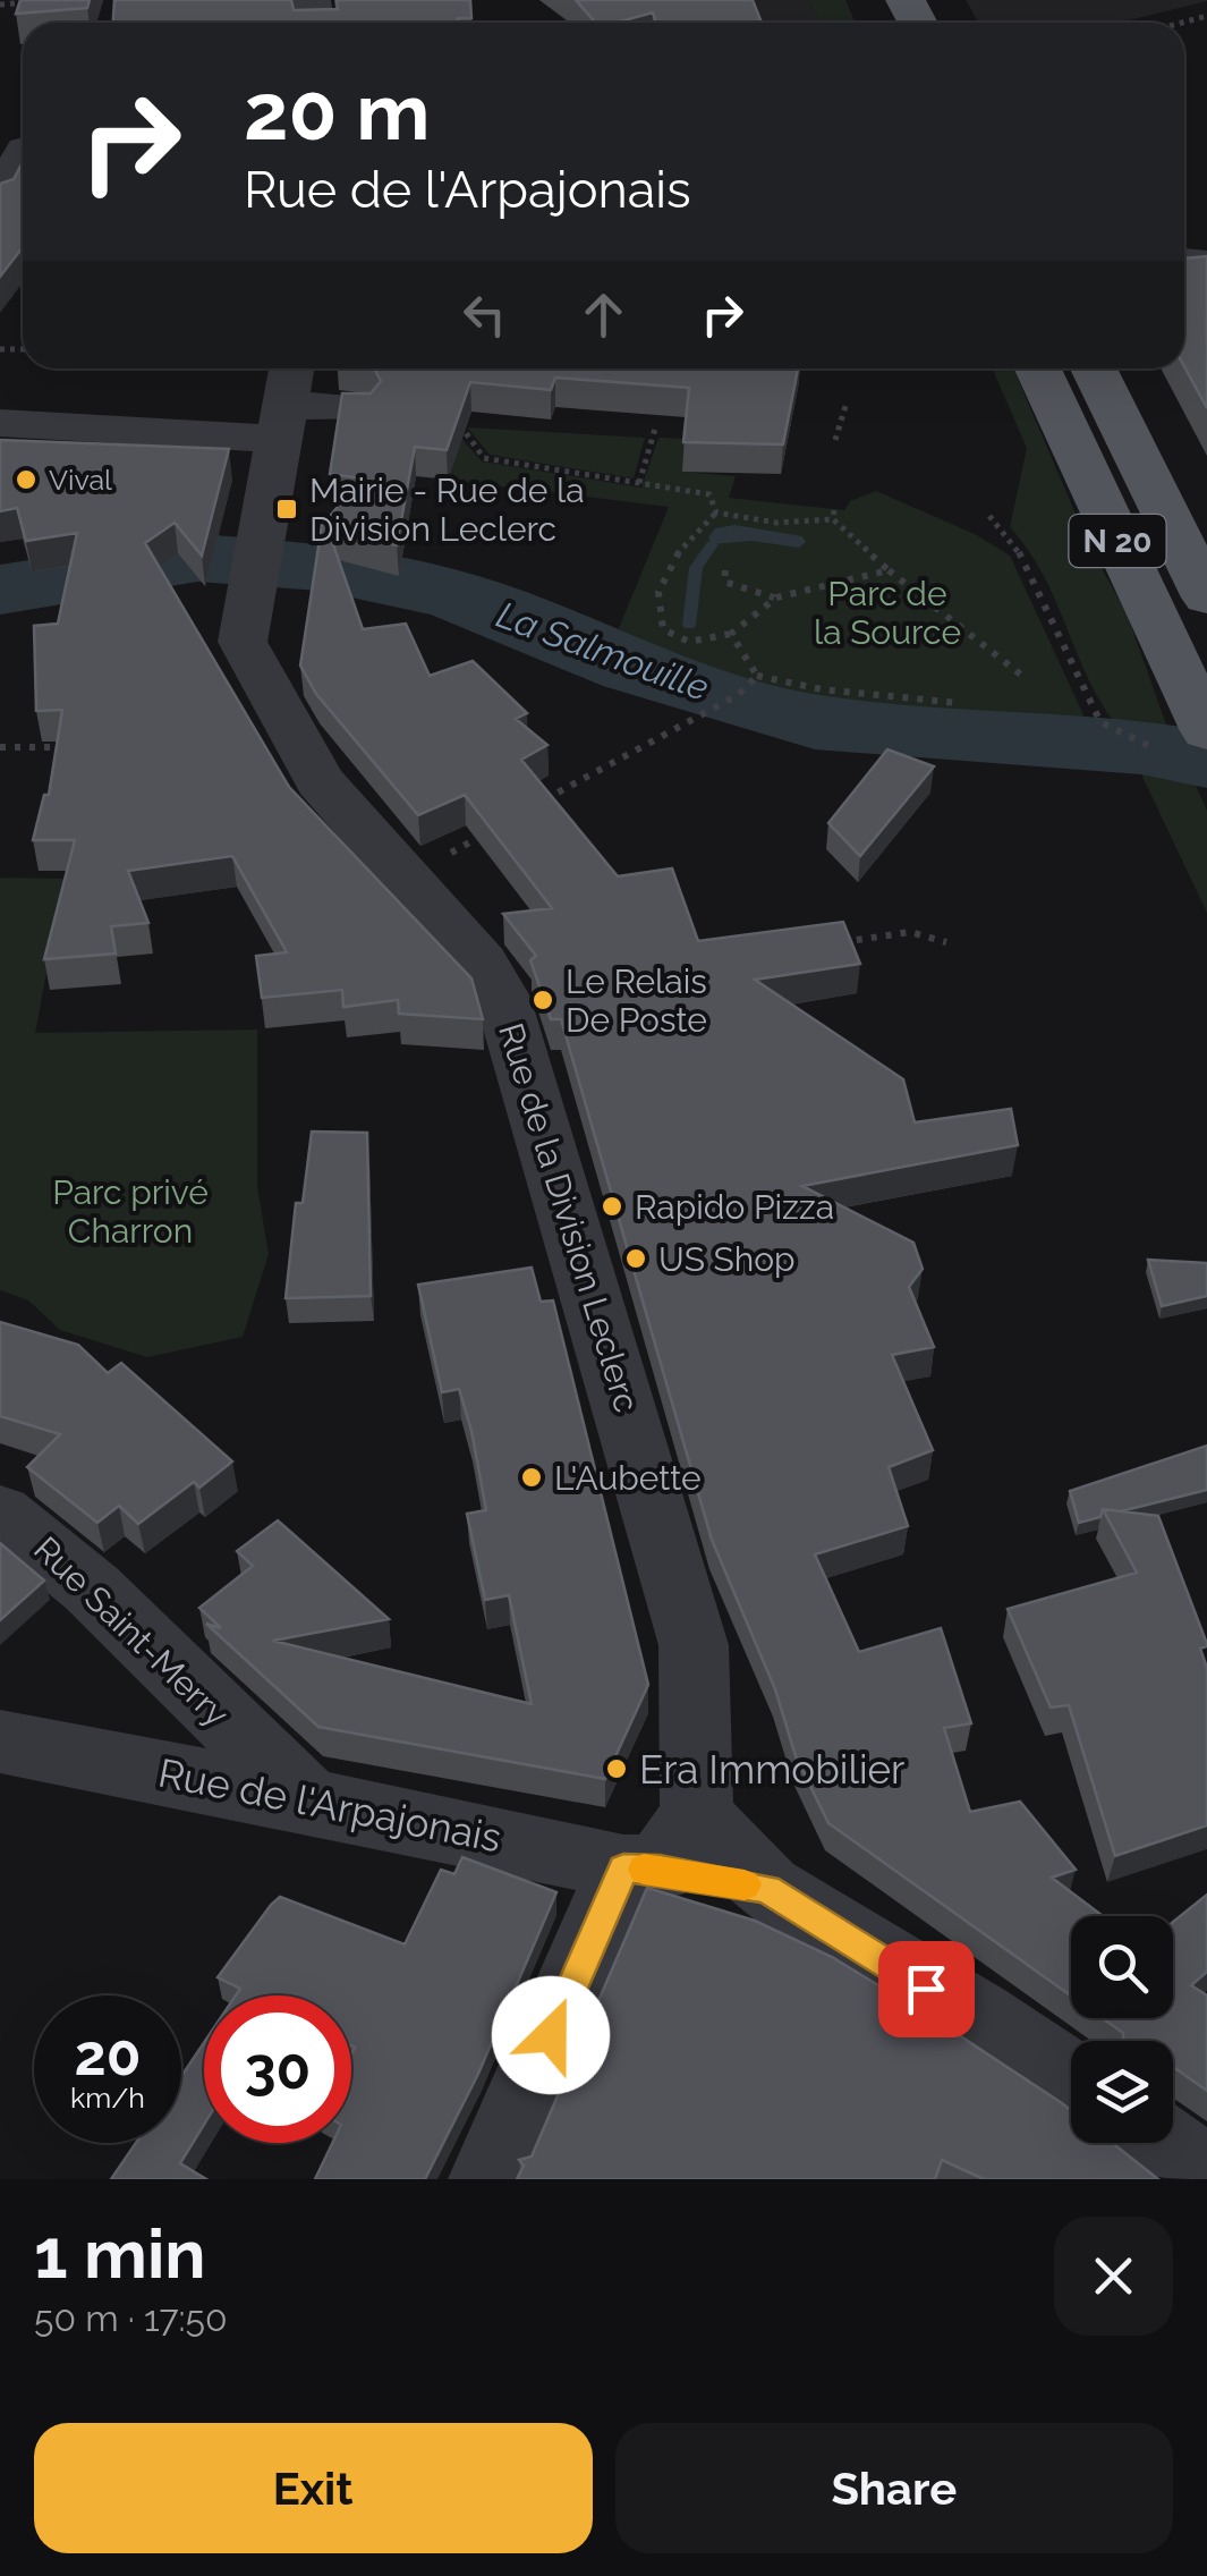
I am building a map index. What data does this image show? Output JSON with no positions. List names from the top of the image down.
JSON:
{
  "streets": {
    "main road": ["N 20"],
    "street": ["Rue de la Division Leclerc", "Rue Saint-Merry", "Rue de l'Arpajonais"]
  },
  "crossings": [
    ["Rue de la Division Leclerc", "Rue de l'Arpajonais"],
    ["Rue Saint-Merry", "Rue de l'Arpajonais"]
  ],
  "water": ["La Salmouille"],
  "parks": ["Parc de la Source", "Parc privé Charron"],
  "places": {
    "other": [
      "Vival",
      "Le Relais De Poste",
      "Rapido Pizza",
      "US Shop",
      "L'Aubette",
      "Era Immobilier"
    ],
    "transit": ["Mairie - Rue de la Division Leclerc"]
  },
  "page": {
    "turn": ["20 m", "Rue de l'Arpajonais"],
    "speed": "20 km/h",
    "limit": "30",
    "heading": ["1 min", "50 m · 17:50"],
    "buttons": ["Exit", "Share"]
  }
}
